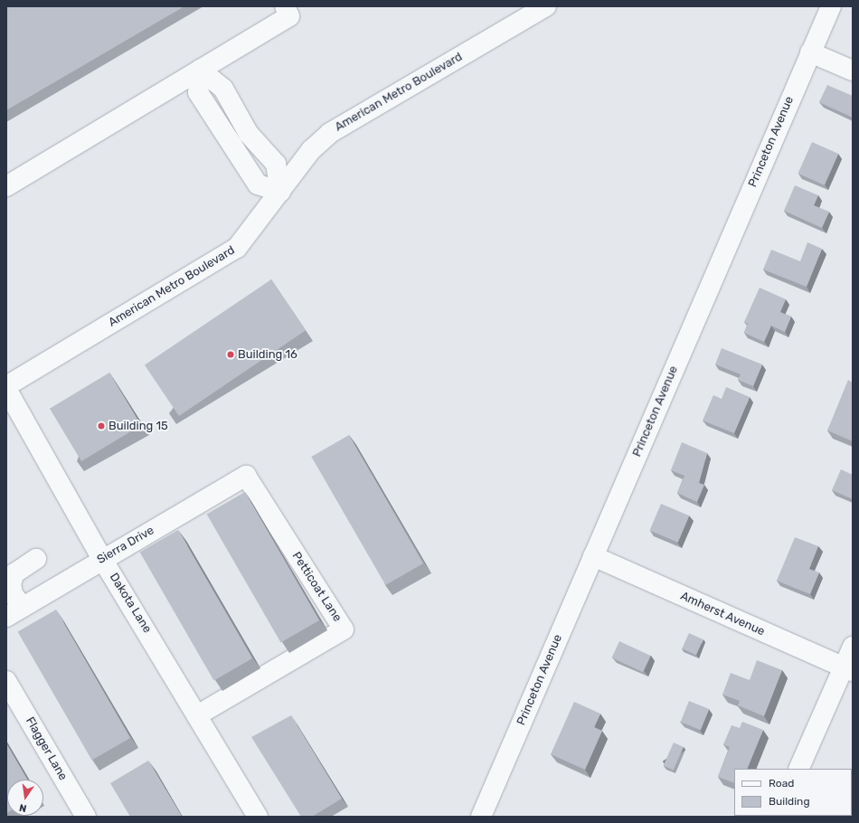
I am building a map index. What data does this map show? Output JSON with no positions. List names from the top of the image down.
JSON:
{
  "streets": {
    "street": [
      "American Metro Boulevard",
      "Princeton Avenue",
      "Sierra Drive",
      "Petticoat Lane",
      "Dakota Lane",
      "Amherst Avenue",
      "Flagger Lane"
    ]
  },
  "crossings": [
    ["Princeton Avenue", "Amherst Avenue"],
    ["Sierra Drive", "Petticoat Lane"],
    ["Sierra Drive", "Dakota Lane"],
    ["Petticoat Lane", "Dakota Lane"]
  ],
  "places": ["Building 16", "Building 15"],
  "legend": ["Road", "Building"],
  "north": "bottom"
}
